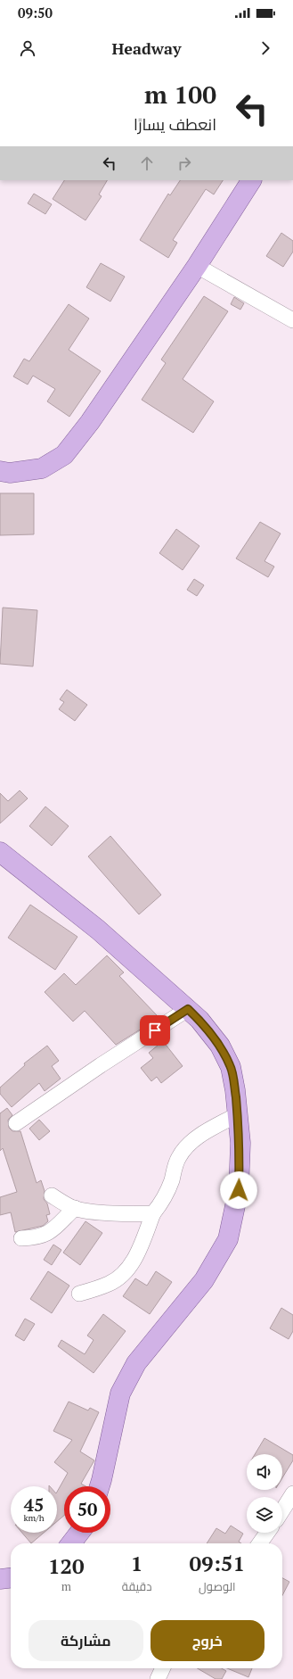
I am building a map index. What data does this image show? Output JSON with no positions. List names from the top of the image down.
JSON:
{
  "page": {
    "status": "09:50",
    "header": "Headway",
    "turn": ["100 m", "انعطف يسارًا"],
    "speed": "45 km/h",
    "limit": "50",
    "eta": [
      "09:51",
      "الوصول",
      "1",
      "دقيقة",
      "120",
      "m"
    ],
    "buttons": ["خروج", "مشاركة"]
  }
}
